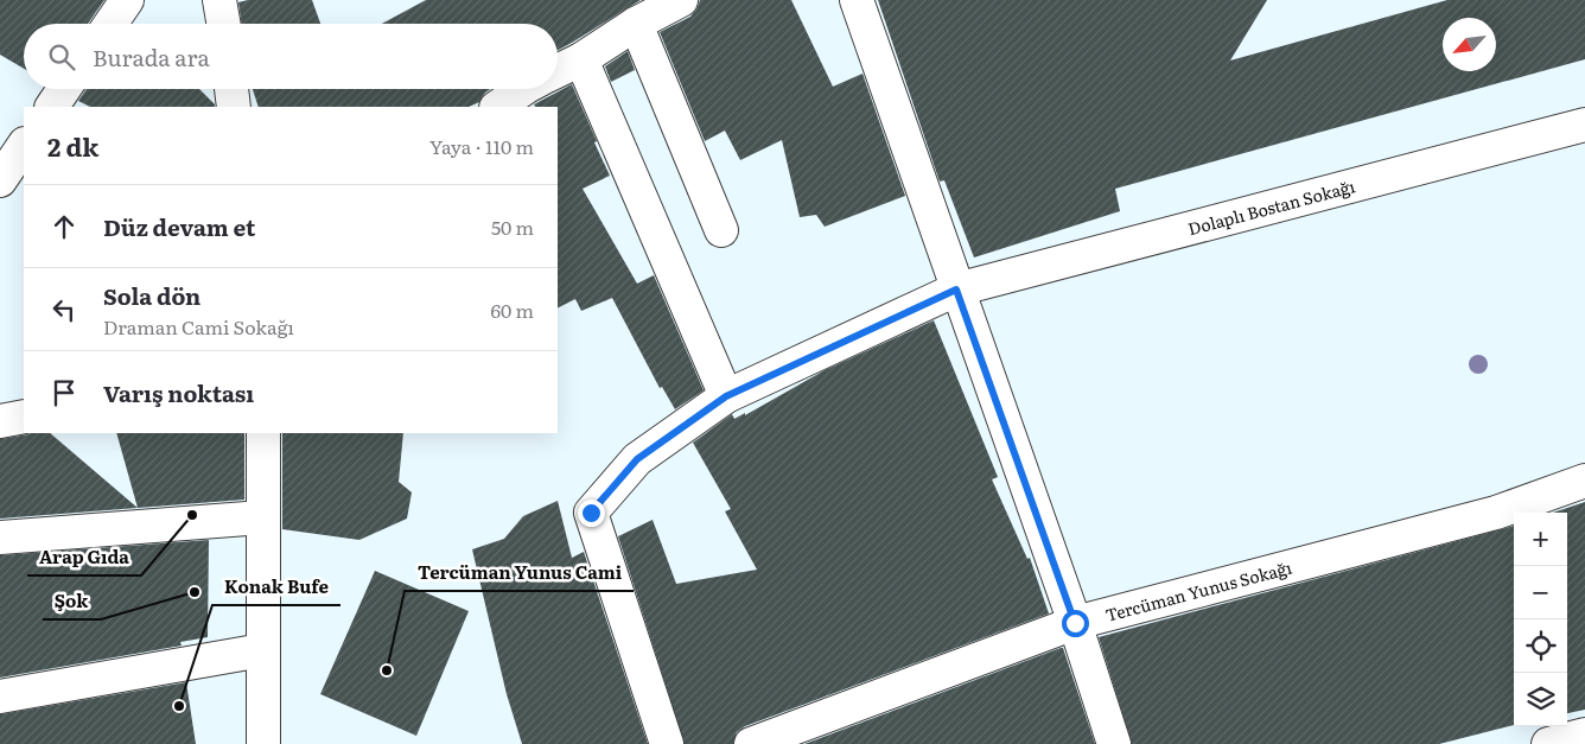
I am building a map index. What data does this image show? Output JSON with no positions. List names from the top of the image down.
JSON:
{
  "streets": {
    "street": ["Dolaplı Bostan Sokağı", "Tercüman Yunus Sokağı"]
  },
  "places": [
    "Arap Gıda",
    "Şok",
    "Tercüman Yunus Cami",
    "Konak Bufe"
  ],
  "north": "bottom left",
  "page": {
    "search": "Burada ara",
    "heading": ["2 dk", "Yaya · 110 m"],
    "list": [
      ["Düz devam et", "50 m"],
      ["Sola dön", "Draman Cami Sokağı", "60 m"],
      "Varış noktası"
    ],
    "map_buttons": ["+", "−"]
  }
}
